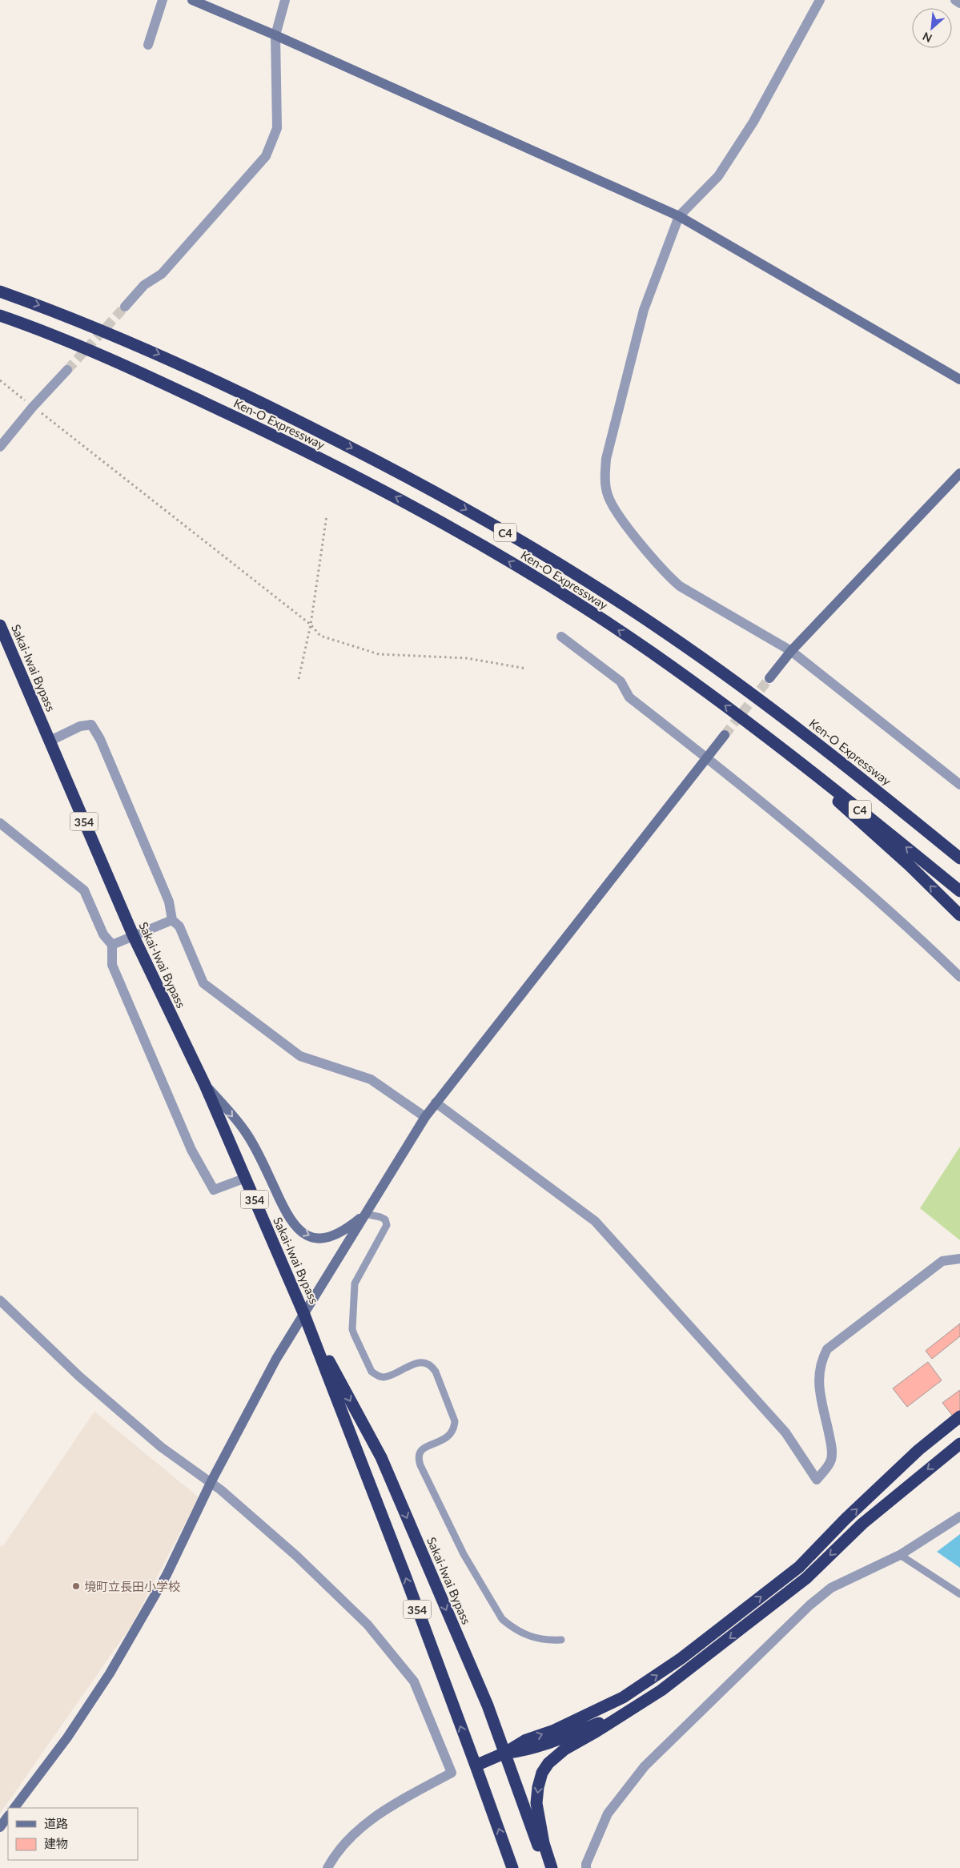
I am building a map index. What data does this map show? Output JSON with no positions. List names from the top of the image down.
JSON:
{
  "streets": {
    "highway": [
      "Ken-O Expressway",
      "C4",
      "Sakai-Iwai Bypass",
      "354"
    ]
  },
  "places": ["境町立長田小学校"],
  "legend": ["道路", "建物"],
  "north": "bottom left"
}
